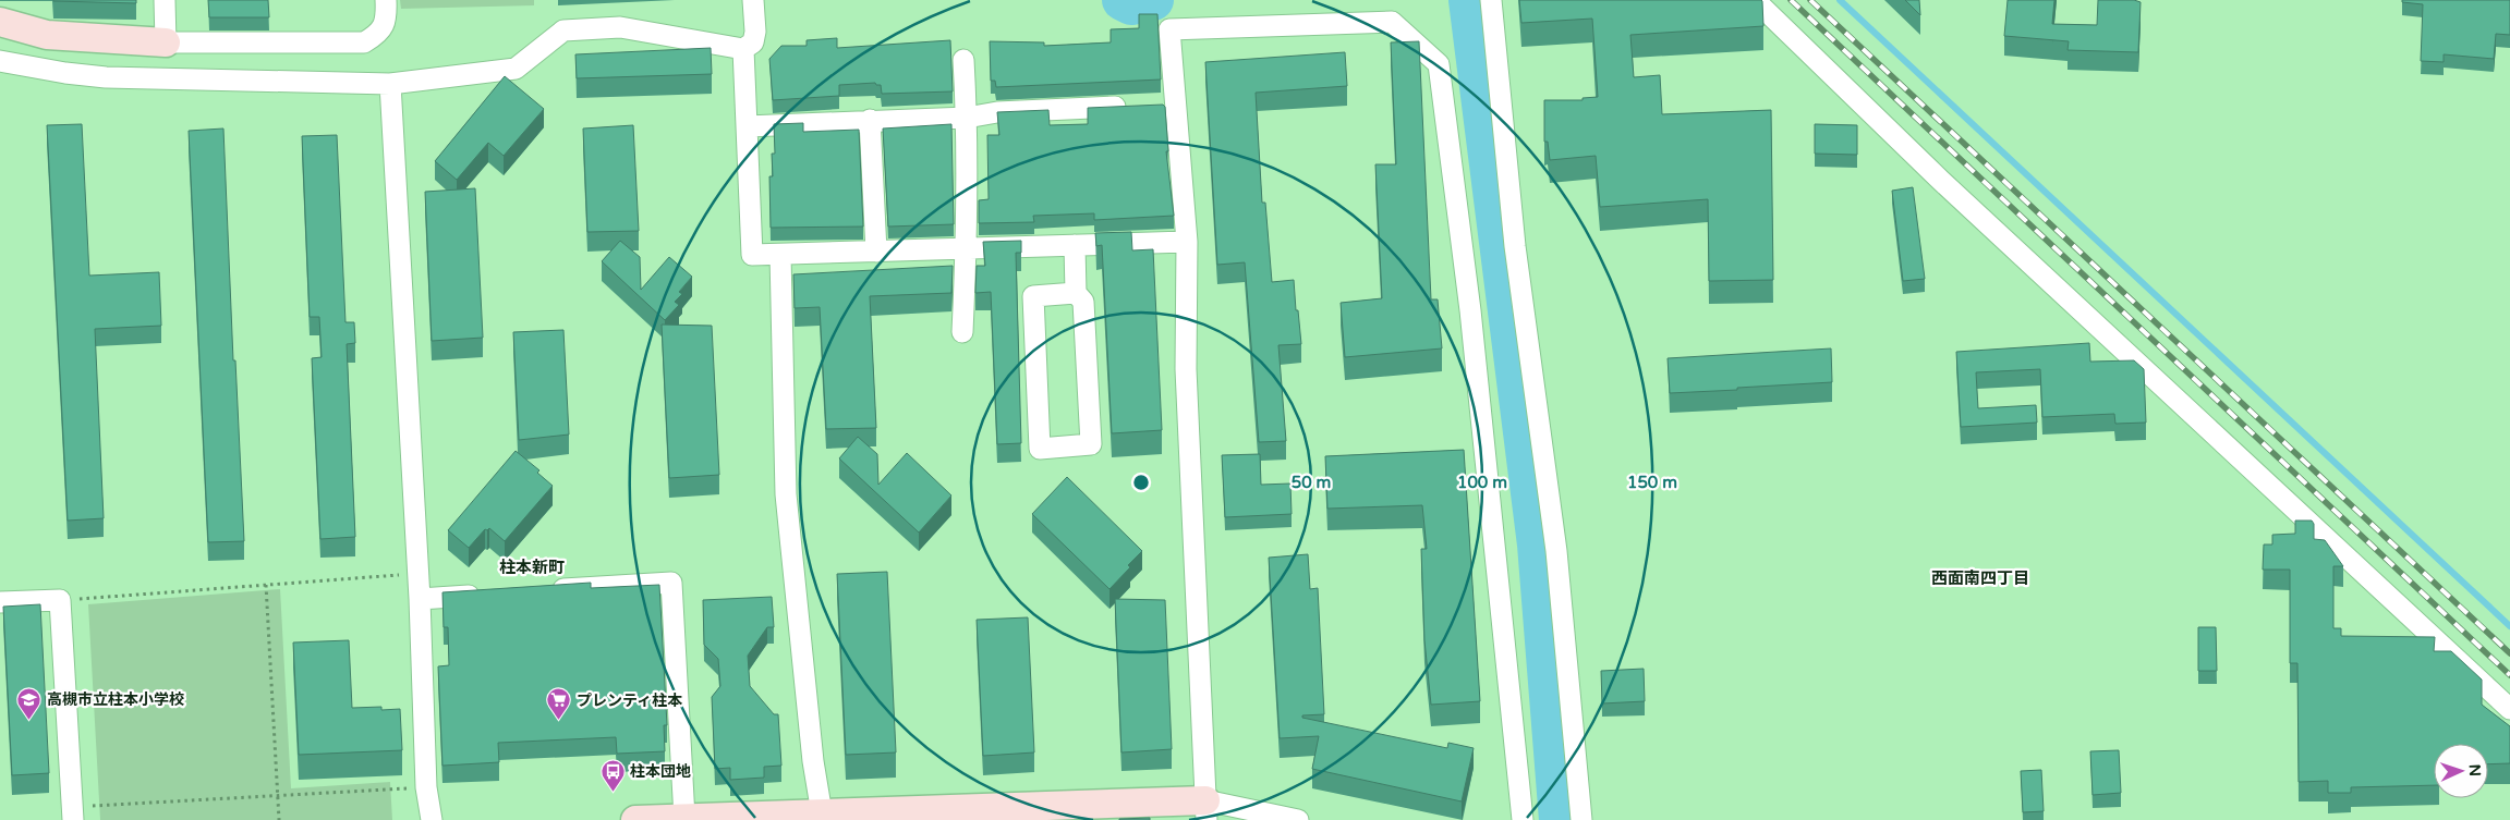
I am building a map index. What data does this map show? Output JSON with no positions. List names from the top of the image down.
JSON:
{
  "districts": ["柱本新町", "西面南四丁目"],
  "places": {
    "school or university": ["高槻市立柱本小学校"],
    "supermarket": ["プレンティ柱本"],
    "bus stop": ["柱本団地"]
  },
  "north": "right",
  "rings": ["50 m", "100 m", "150 m"]
}
